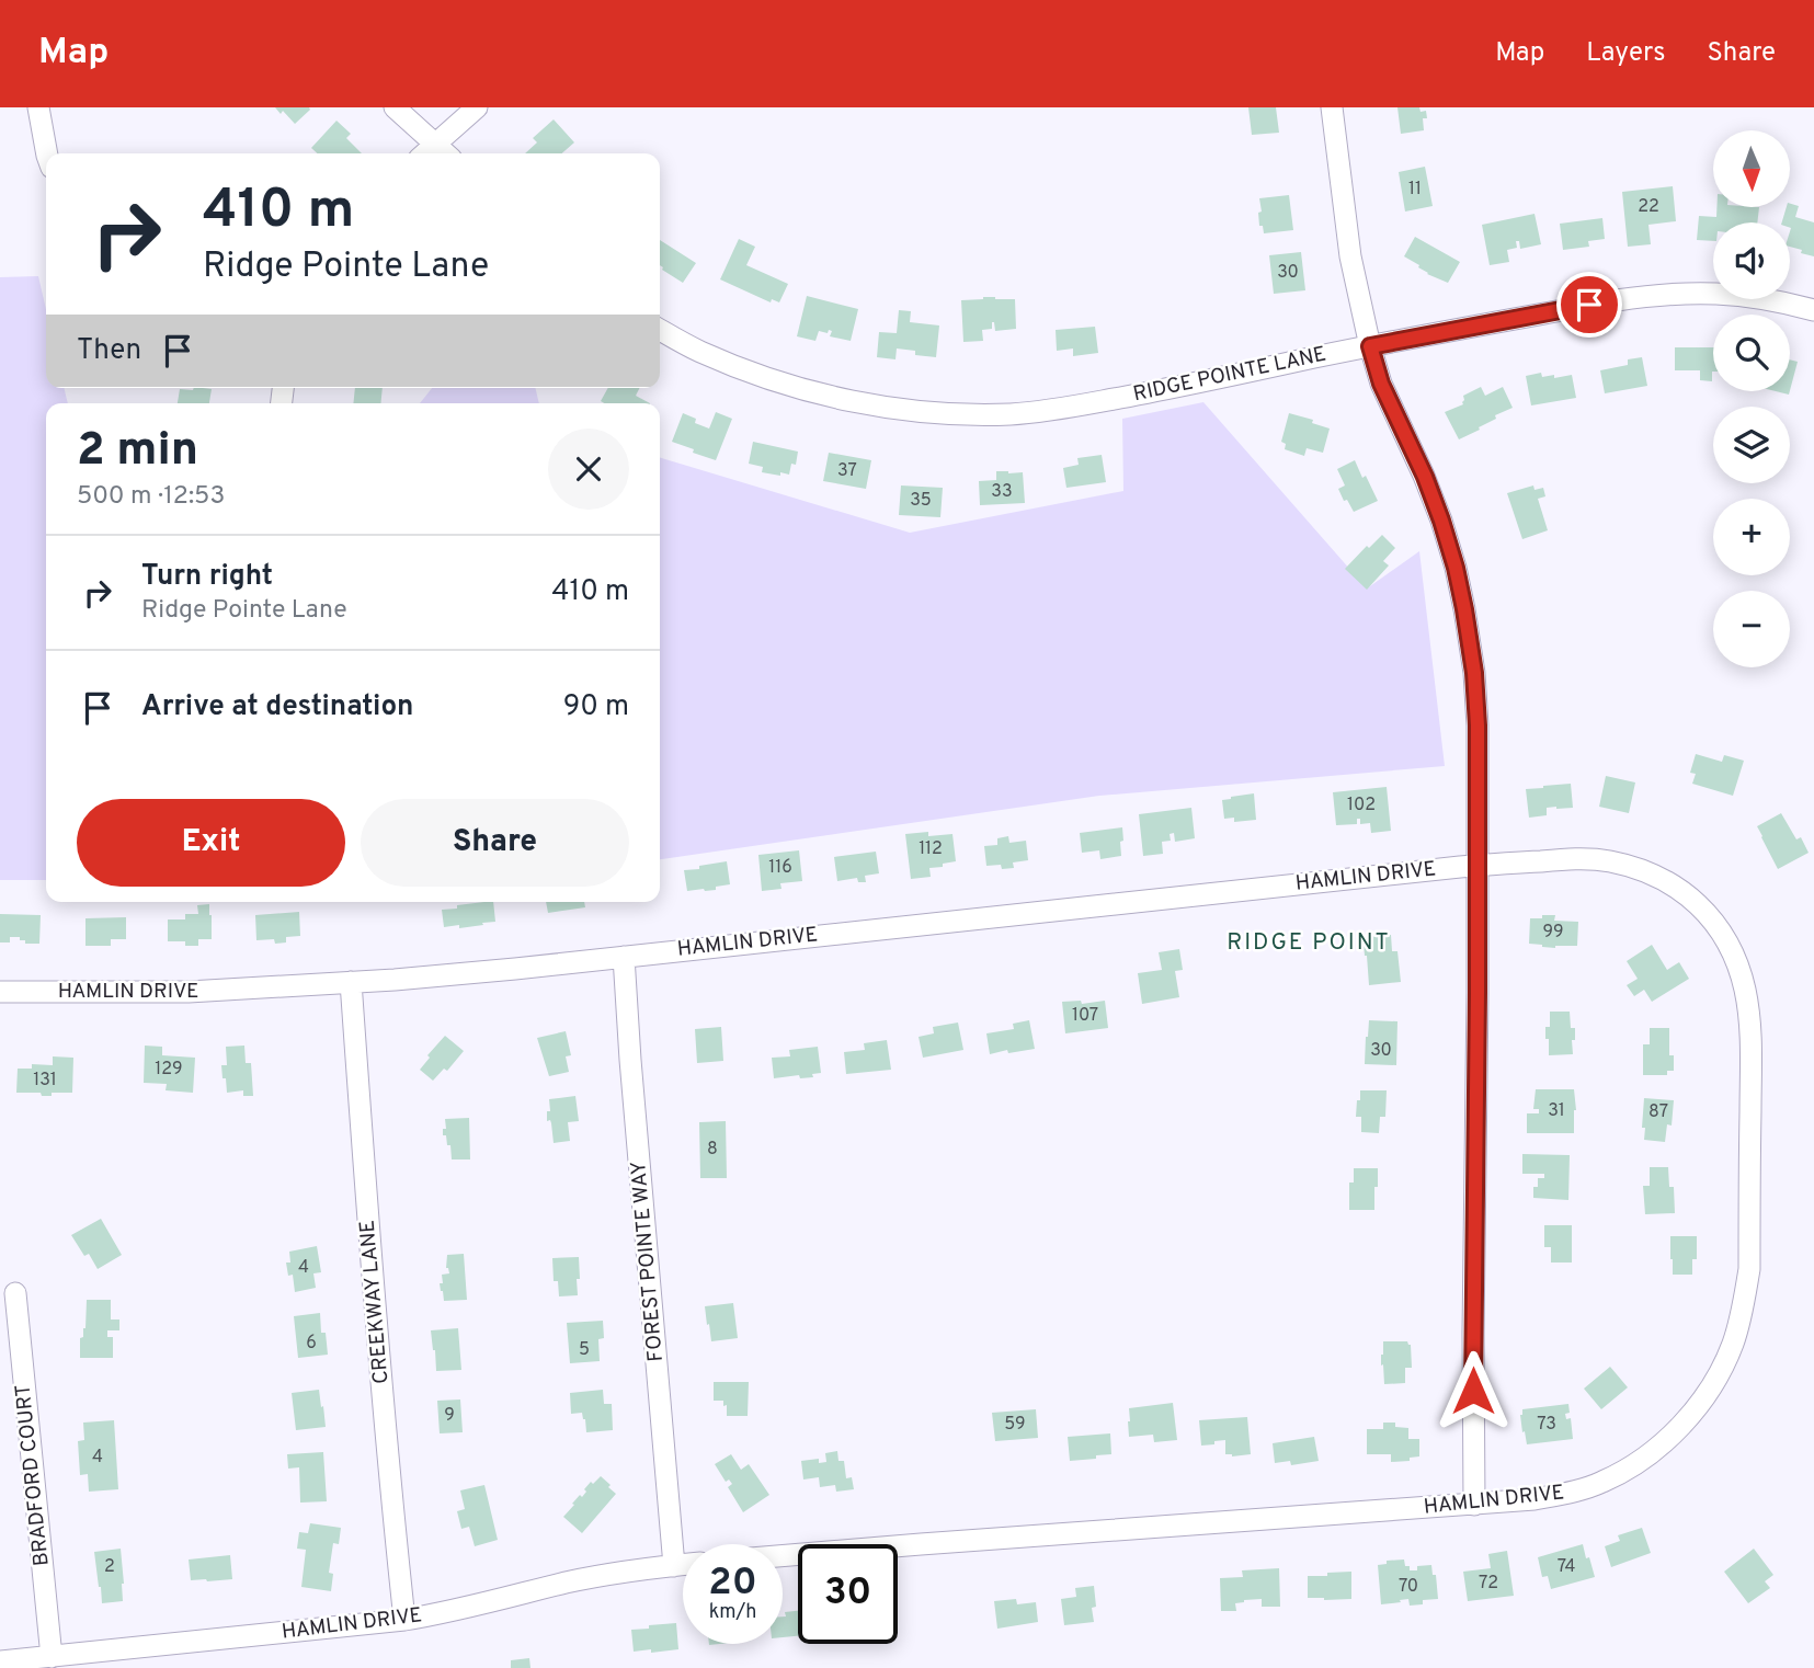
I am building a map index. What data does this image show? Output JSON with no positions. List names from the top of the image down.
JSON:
{
  "streets": {
    "street": [
      "RIDGE POINTE LANE",
      "HAMLIN DRIVE",
      "FOREST POINTE WAY",
      "CREEKWAY LANE",
      "BRADFORD COURT"
    ]
  },
  "crossings": [
    ["HAMLIN DRIVE", "FOREST POINTE WAY"],
    ["HAMLIN DRIVE", "CREEKWAY LANE"],
    ["HAMLIN DRIVE", "BRADFORD COURT"]
  ],
  "districts": ["RIDGE POINT"],
  "house_numbers": [
    "11",
    "22",
    "30",
    "37",
    "33",
    "35",
    "102",
    "112",
    "116",
    "99",
    "107",
    "30",
    "129",
    "131",
    "31",
    "87",
    "8",
    "4",
    "6",
    "5",
    "9",
    "59",
    "73",
    "4",
    "2",
    "74",
    "72",
    "70"
  ],
  "north": "bottom",
  "page": {
    "header": "Map",
    "nav": ["Map", "Layers", "Share"],
    "map_buttons": ["+", "−"],
    "turn": ["410 m", "Ridge Pointe Lane"],
    "then": "Then",
    "heading": ["2 min", "500 m · 12:53"],
    "list": [
      {
        "name": "Turn right",
        "note": "Ridge Pointe Lane",
        "value": "410 m"
      },
      {
        "name": "Arrive at destination",
        "value": "90 m"
      }
    ],
    "buttons": ["Exit", "Share"],
    "speed": "20 km/h",
    "limit": "30"
  }
}
